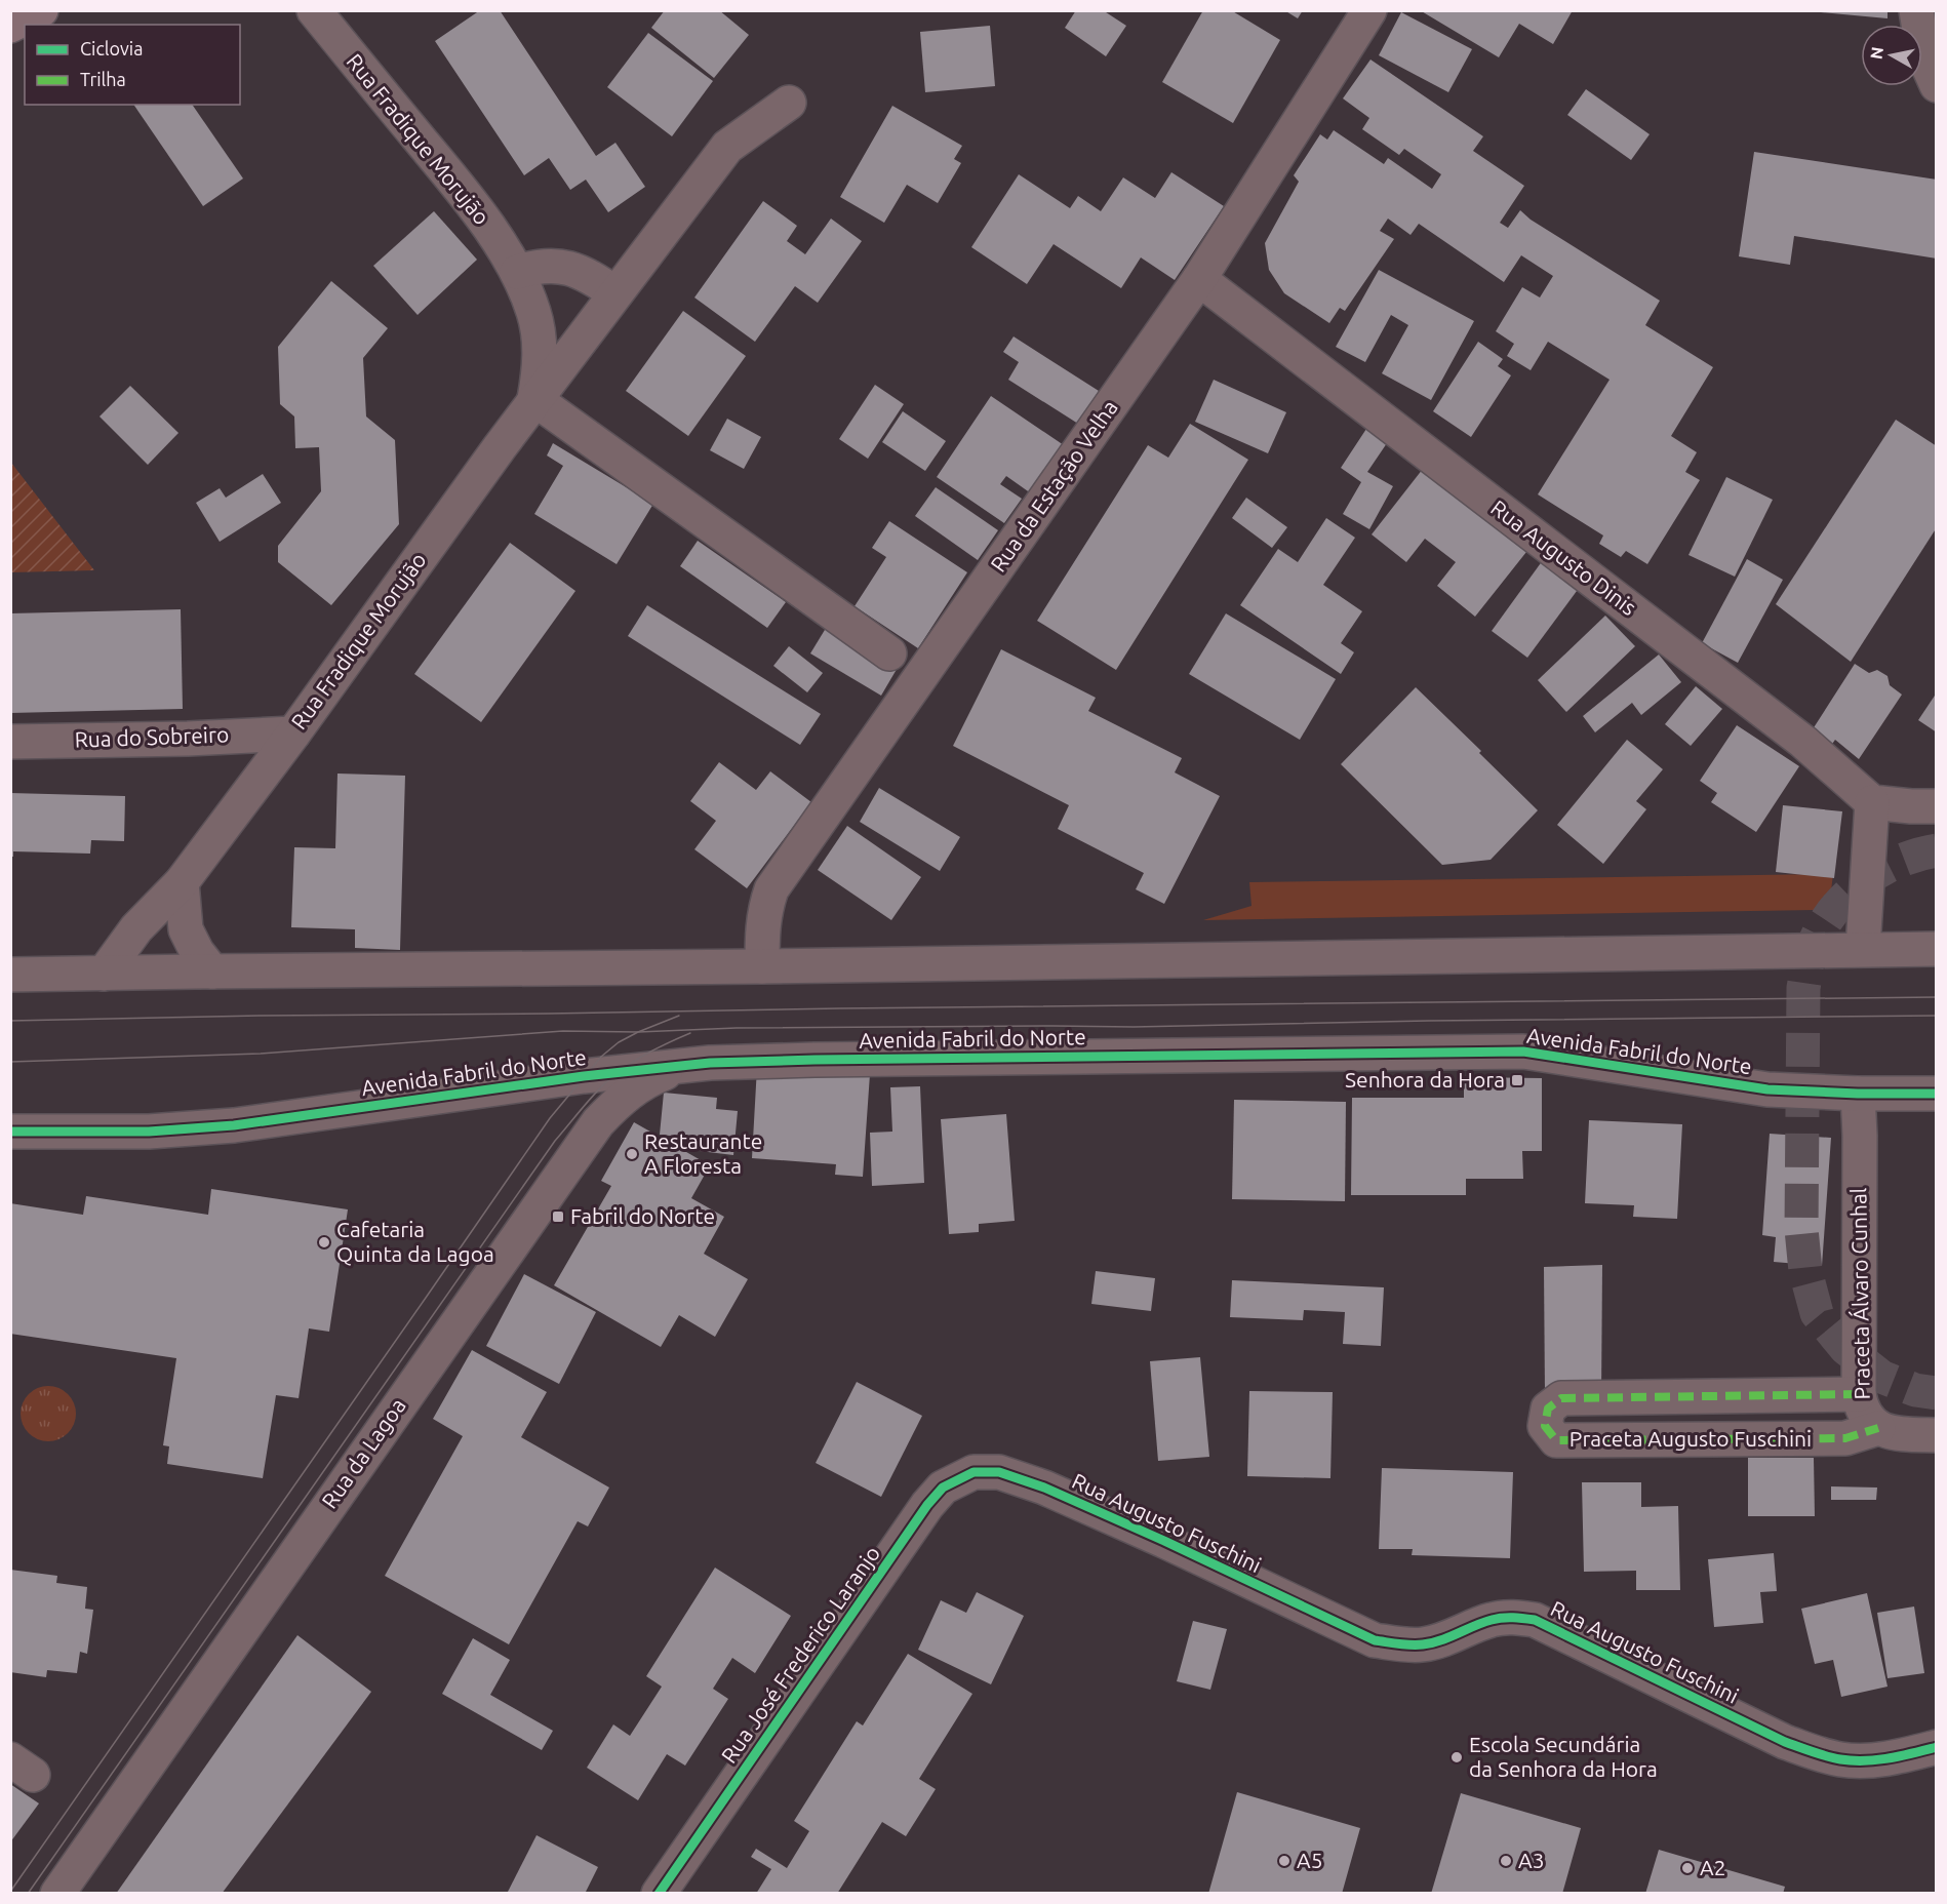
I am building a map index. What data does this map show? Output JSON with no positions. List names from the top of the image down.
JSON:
{
  "streets": {
    "street": [
      "Rua Fradique Morujão",
      "Rua da Estação Velha",
      "Rua Augusto Dinis",
      "Rua do Sobreiro",
      "Avenida Fabril do Norte",
      "Praceta Álvaro Cunhal",
      "Praceta Augusto Fuschini",
      "Rua da Lagoa",
      "Rua Augusto Fuschini",
      "Rua José Frederico Laranjo"
    ]
  },
  "crossings": [
    ["Rua Fradique Morujão", "Rua do Sobreiro"],
    ["Rua da Estação Velha", "Rua Augusto Dinis"],
    ["Avenida Fabril do Norte", "Praceta Álvaro Cunhal"],
    ["Avenida Fabril do Norte", "Rua da Lagoa"],
    ["Praceta Álvaro Cunhal", "Praceta Augusto Fuschini"],
    ["Rua Augusto Fuschini", "Rua José Frederico Laranjo"]
  ],
  "places": {
    "transit": ["Senhora da Hora", "Fabril do Norte"],
    "other": [
      "Restaurante A Floresta",
      "Cafetaria Quinta da Lagoa",
      "Escola Secundária da Senhora da Hora",
      "A5",
      "A3",
      "A2"
    ]
  },
  "legend": ["Ciclovia", "Trilha"],
  "north": "left"
}
